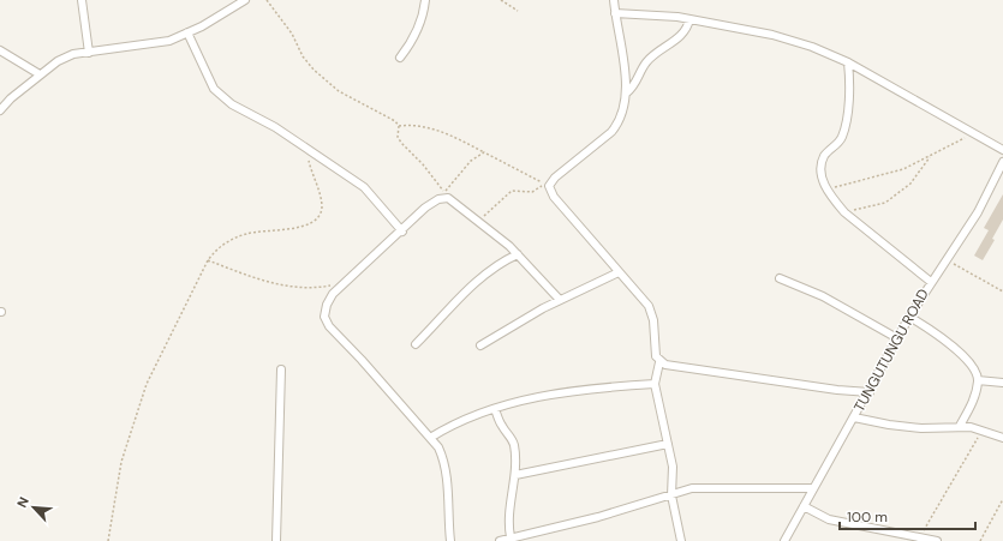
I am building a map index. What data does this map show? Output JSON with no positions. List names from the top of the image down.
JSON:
{
  "streets": {
    "street": ["TUNGUTUNGU ROAD"]
  },
  "scale_bar": "100 m",
  "north": "top left"
}
